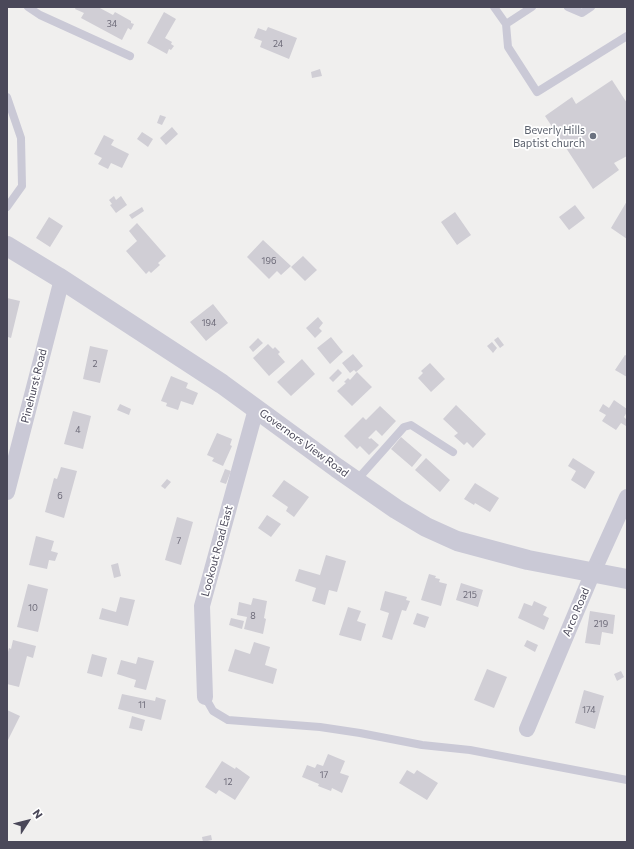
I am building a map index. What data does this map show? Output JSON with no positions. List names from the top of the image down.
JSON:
{
  "streets": {
    "street": [
      "Pinehurst Road",
      "Governors View Road",
      "Lookout Road East",
      "Arco Road"
    ]
  },
  "crossings": [
    ["Pinehurst Road", "Governors View Road"],
    ["Governors View Road", "Lookout Road East"],
    ["Governors View Road", "Arco Road"]
  ],
  "places": ["Beverly Hills Baptist church"],
  "house_numbers": [
    "34",
    "24",
    "196",
    "194",
    "2",
    "4",
    "6",
    "7",
    "215",
    "10",
    "8",
    "219",
    "11",
    "174",
    "17",
    "12"
  ],
  "north": "top right"
}
